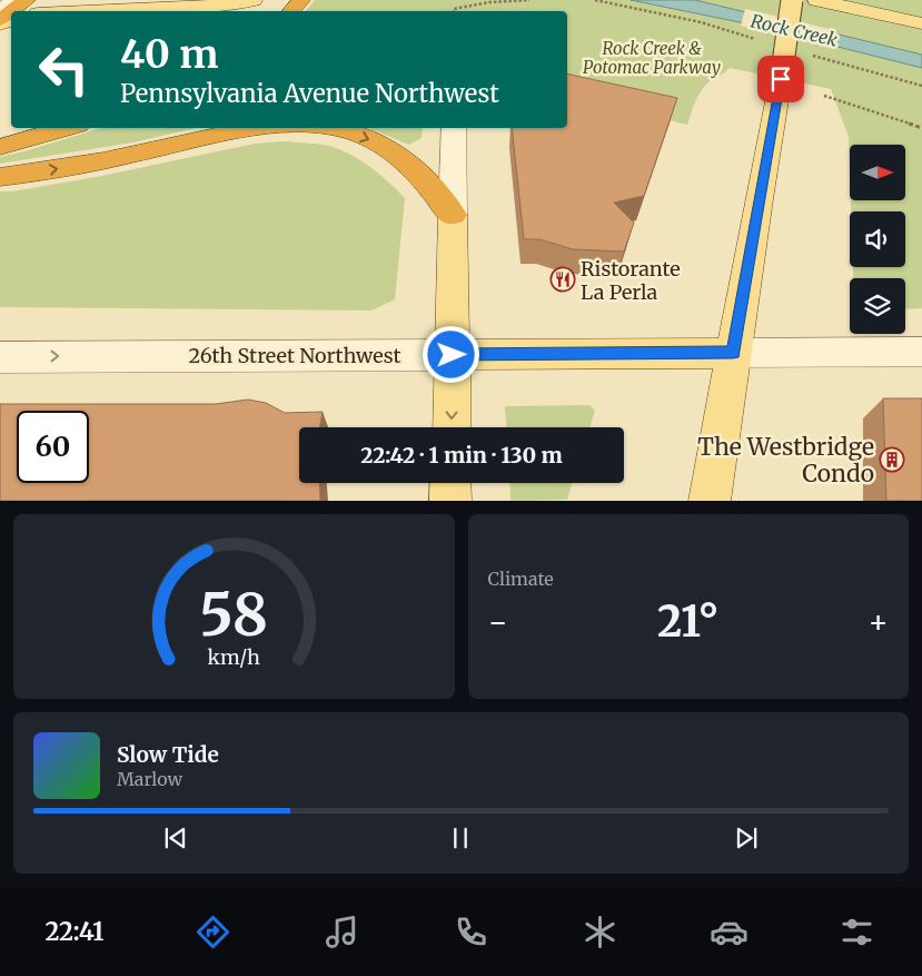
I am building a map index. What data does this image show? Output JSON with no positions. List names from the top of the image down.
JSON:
{
  "streets": {
    "main road": ["26th Street Northwest"]
  },
  "one_way": ["26th Street Northwest"],
  "water": ["Rock Creek"],
  "parks": ["Rock Creek & Potomac Parkway"],
  "places": {
    "restaurant": ["Ristorante La Perla"],
    "building": ["The Westbridge Condo"]
  },
  "north": "right",
  "page": {
    "turn": ["40 m", "Pennsylvania Avenue Northwest"],
    "limit": "60",
    "trip": "22:42 · 1 min · 130 m",
    "tile": "Climate",
    "heat": ["−", "21°", "+"],
    "song": ["Slow Tide", "Marlow"],
    "tabs": "22:41",
    "gauge": ["58", "km/h"]
  }
}
